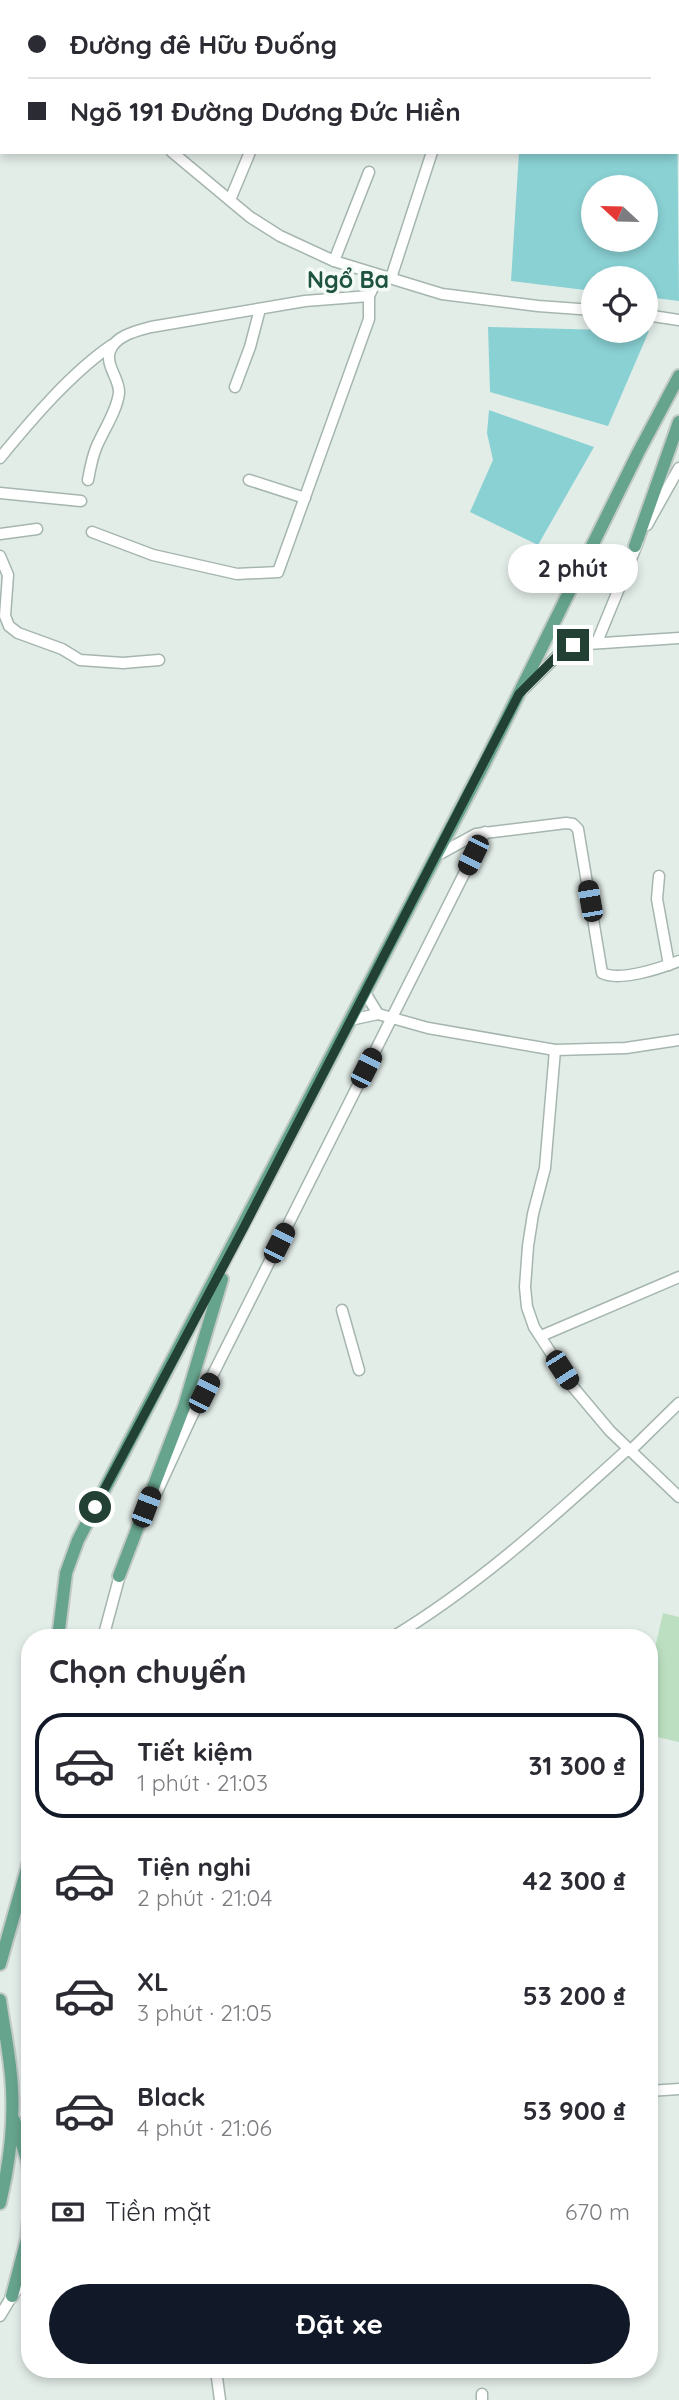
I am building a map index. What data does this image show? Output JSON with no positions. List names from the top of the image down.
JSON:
{
  "districts": ["Ngổ Ba"],
  "north": "left",
  "page": {
    "banner": ["Đường đê Hữu Đuống", "Ngõ 191 Đường Dương Đức Hiền"],
    "bubble": "2 phút",
    "heading": "Chọn chuyến",
    "list": [
      {
        "name": "Tiết kiệm",
        "note": "1 phút · 21:03",
        "value": "31 300 ₫"
      },
      {
        "name": "Tiện nghi",
        "note": "2 phút · 21:04",
        "value": "42 300 ₫"
      },
      {
        "name": "XL",
        "note": "3 phút · 21:05",
        "value": "53 200 ₫"
      },
      {
        "name": "Black",
        "note": "4 phút · 21:06",
        "value": "53 900 ₫"
      }
    ],
    "pay": ["Tiền mặt", "670 m"],
    "buttons": "Đặt xe"
  }
}
